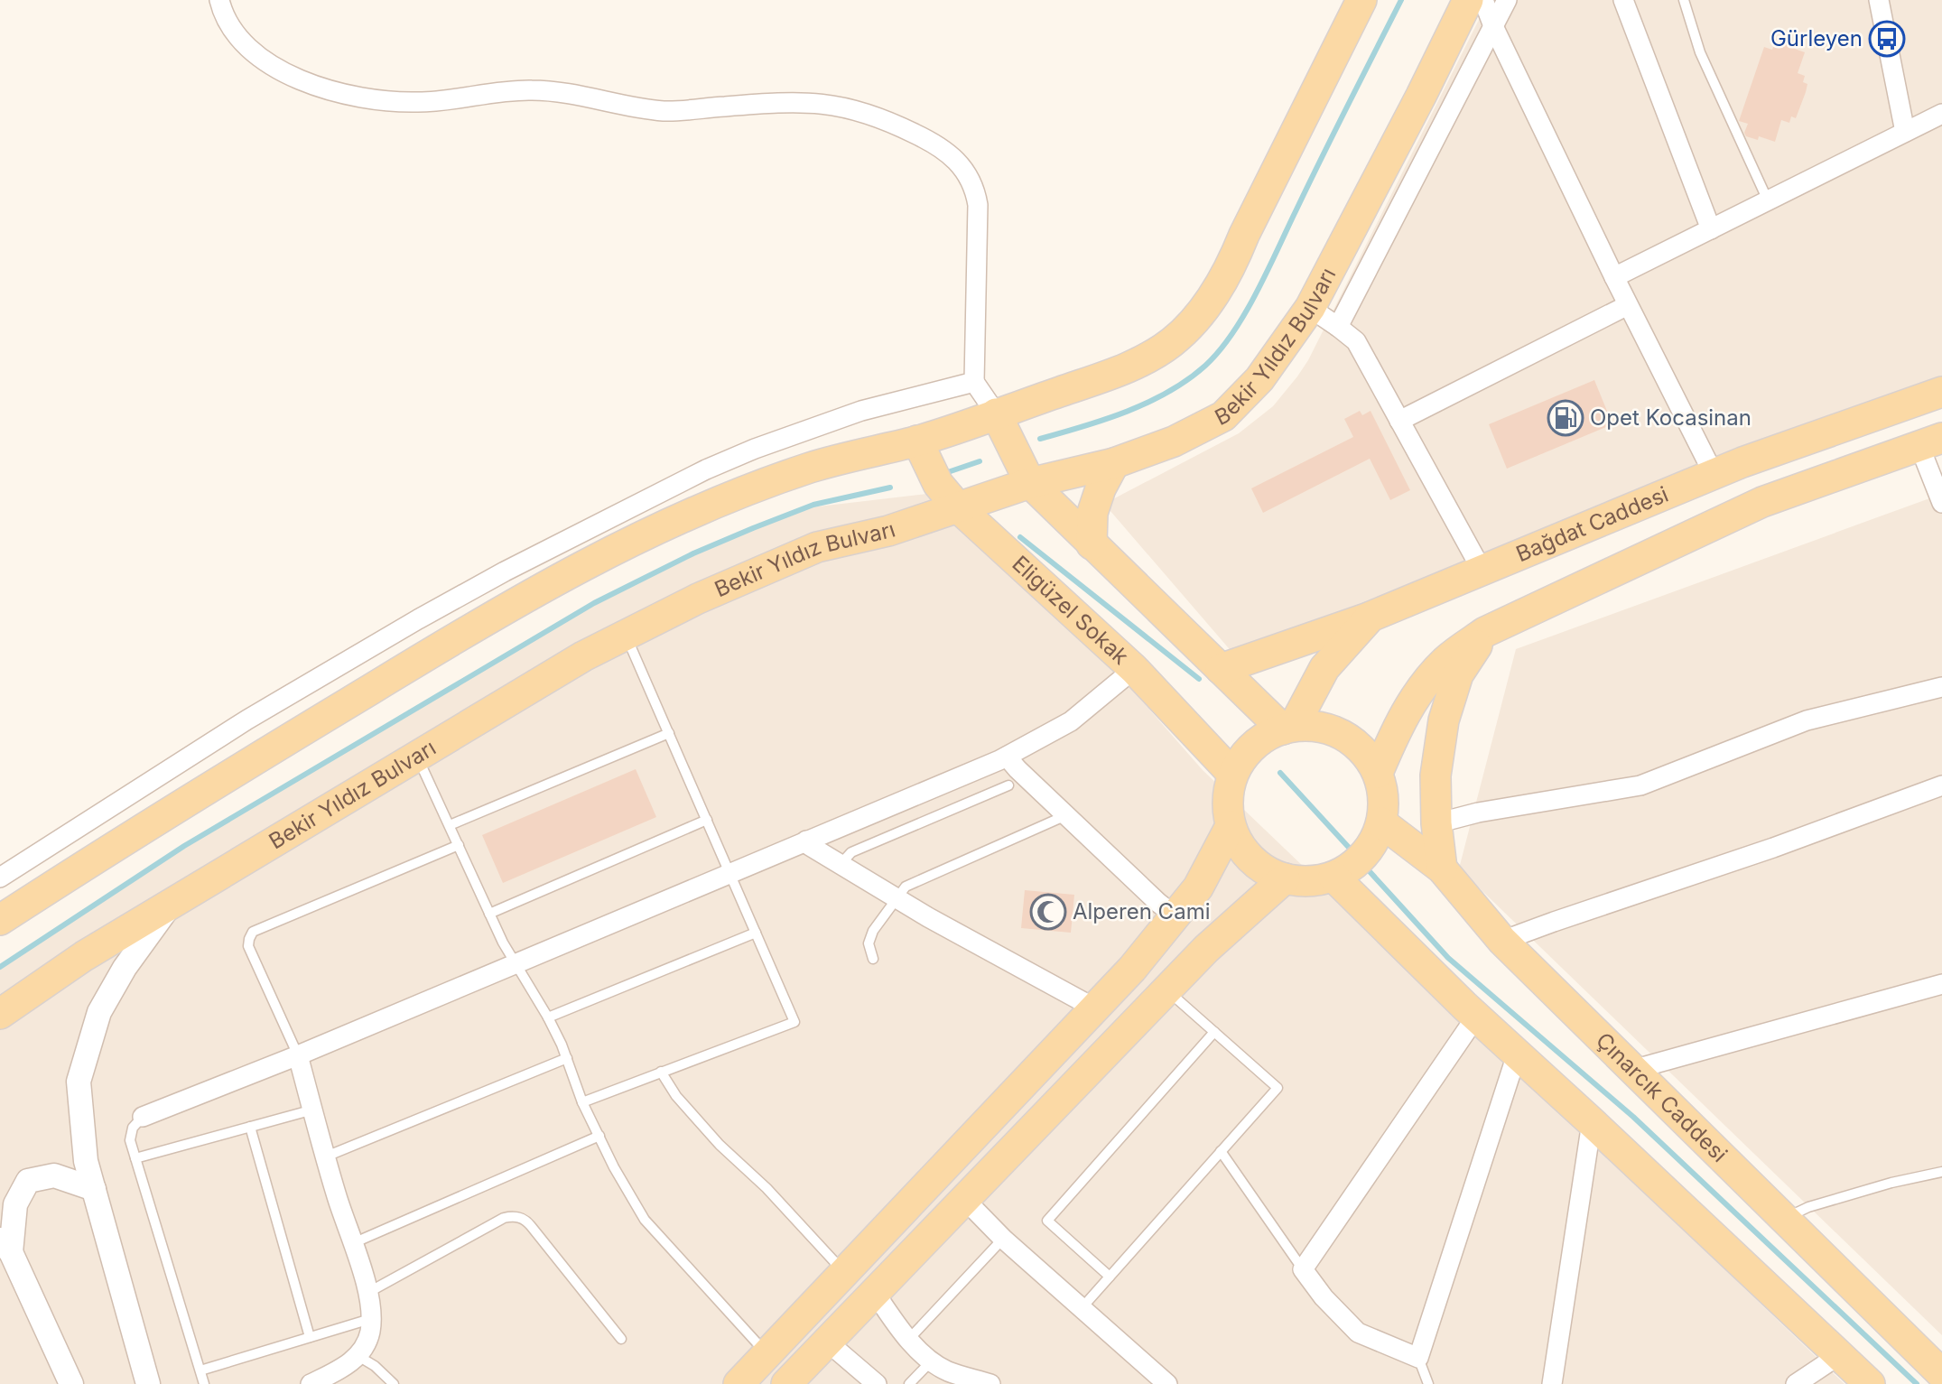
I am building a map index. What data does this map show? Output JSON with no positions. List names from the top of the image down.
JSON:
{
  "streets": {
    "main road": [
      "Bekir Yıldız Bulvarı",
      "Bağdat Caddesi",
      "Eligüzel Sokak",
      "Çınarcık Caddesi"
    ]
  },
  "crossings": [
    ["Bekir Yıldız Bulvarı", "Eligüzel Sokak"],
    ["Bağdat Caddesi", "Eligüzel Sokak"],
    ["Bağdat Caddesi", "Çınarcık Caddesi"],
    ["Eligüzel Sokak", "Çınarcık Caddesi"]
  ],
  "places": {
    "bus stop": ["Gürleyen"],
    "fuel station": ["Opet Kocasinan"],
    "mosque": ["Alperen Cami"]
  }
}
